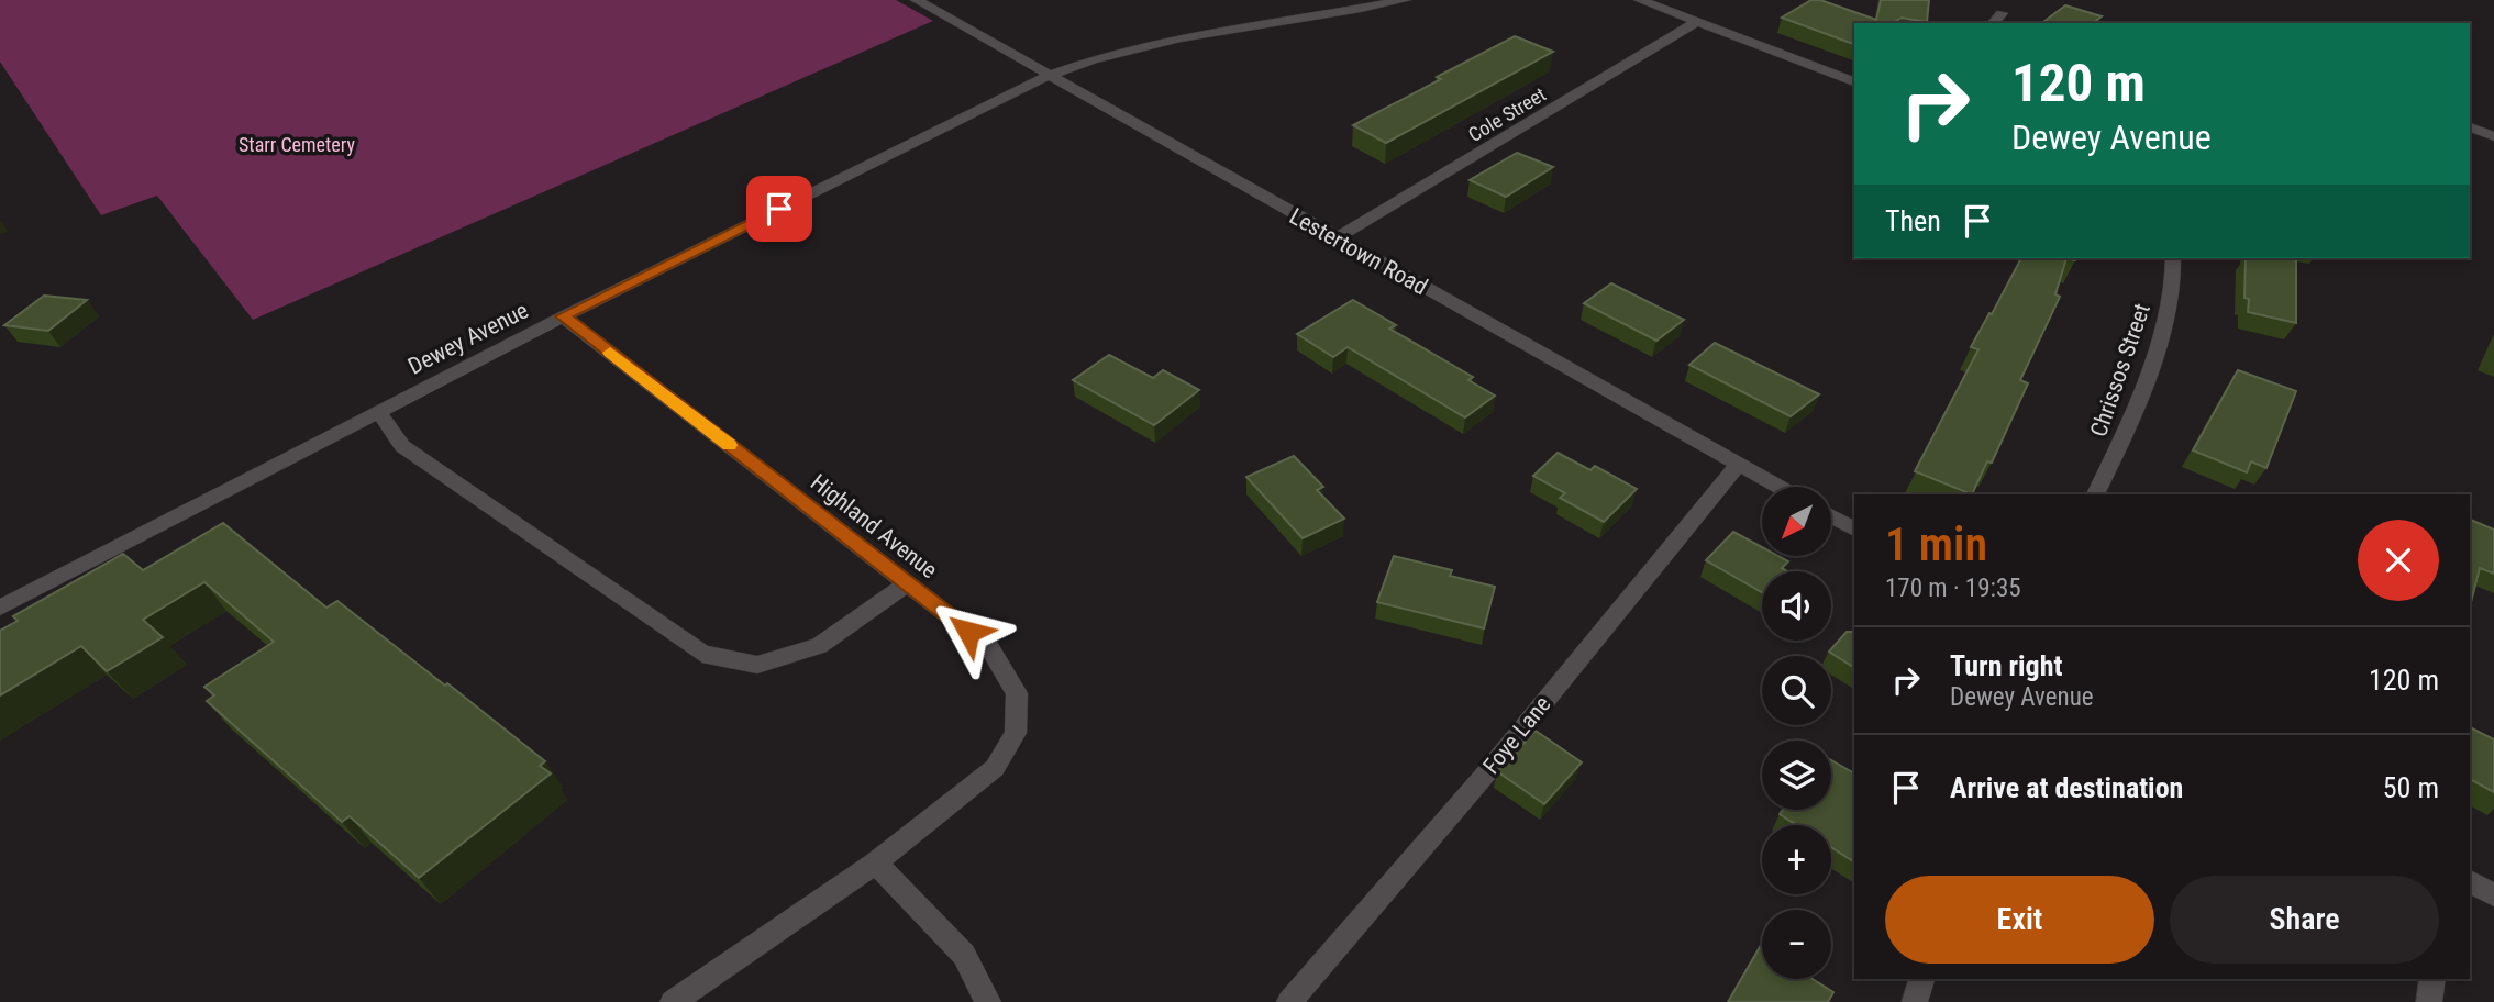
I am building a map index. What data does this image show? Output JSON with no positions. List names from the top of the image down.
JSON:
{
  "streets": {
    "street": [
      "Cole Street",
      "Lestertown Road",
      "Dewey Avenue",
      "Chrissos Street",
      "Highland Avenue",
      "Foye Lane"
    ]
  },
  "crossings": [
    ["Cole Street", "Lestertown Road"],
    ["Lestertown Road", "Dewey Avenue"],
    ["Lestertown Road", "Foye Lane"],
    ["Dewey Avenue", "Highland Avenue"]
  ],
  "parks": ["Starr Cemetery"],
  "north": "bottom left",
  "page": {
    "turn": ["120 m", "Dewey Avenue"],
    "then": "Then",
    "map_buttons": ["+", "−"],
    "heading": ["1 min", "170 m · 19:35"],
    "list": [
      {
        "name": "Turn right",
        "note": "Dewey Avenue",
        "value": "120 m"
      },
      {
        "name": "Arrive at destination",
        "value": "50 m"
      }
    ],
    "buttons": ["Exit", "Share"]
  }
}
